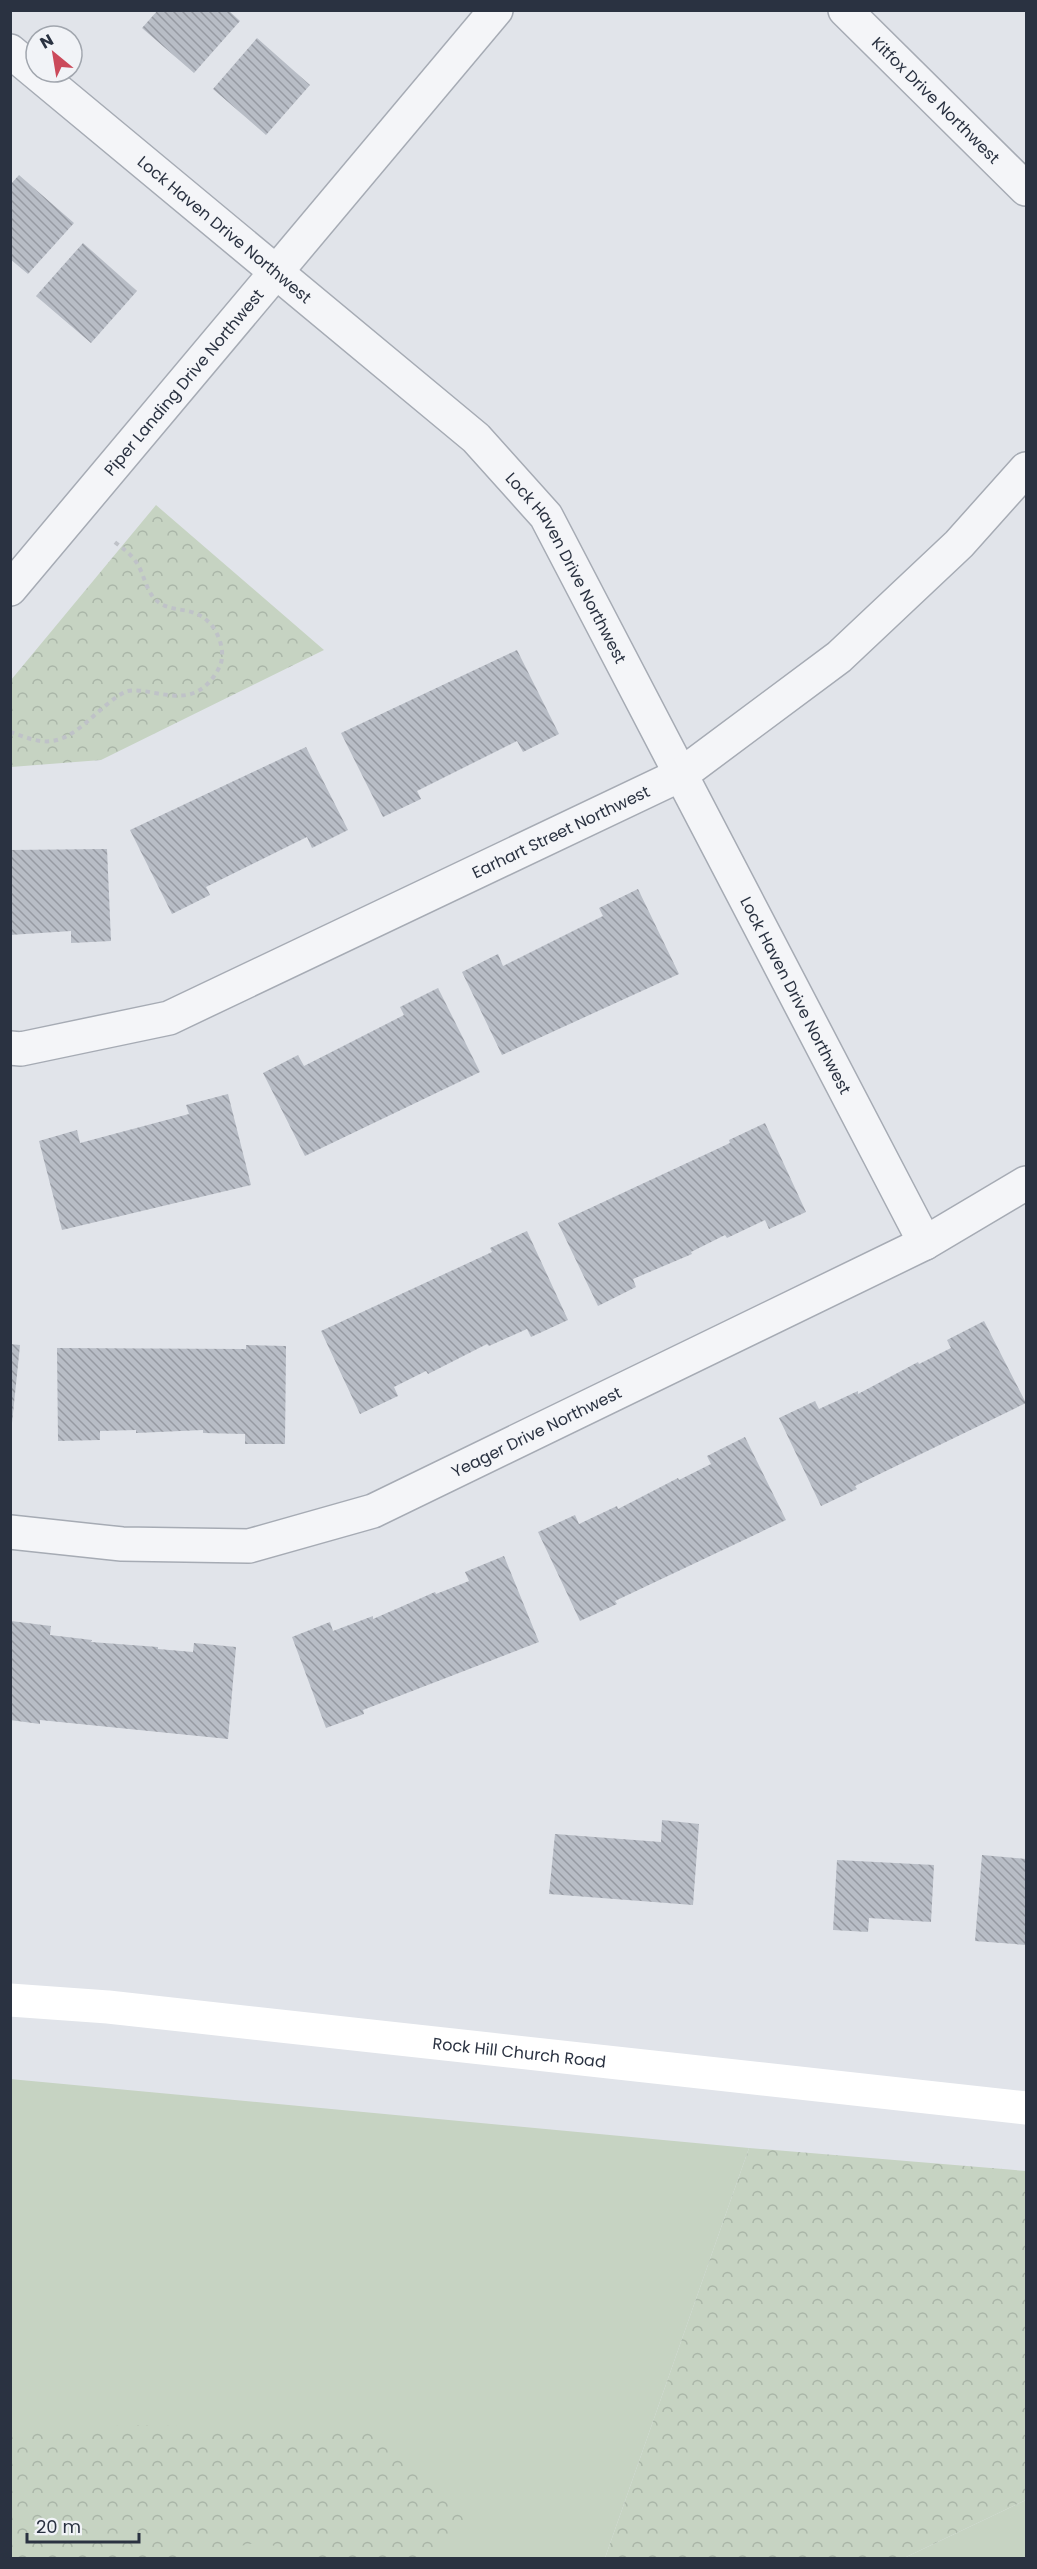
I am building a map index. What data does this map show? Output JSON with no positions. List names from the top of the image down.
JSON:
{
  "streets": {
    "main road": ["Rock Hill Church Road"],
    "street": [
      "Kitfox Drive Northwest",
      "Lock Haven Drive Northwest",
      "Piper Landing Drive Northwest",
      "Earhart Street Northwest",
      "Yeager Drive Northwest"
    ]
  },
  "crossings": [
    ["Lock Haven Drive Northwest", "Piper Landing Drive Northwest"],
    ["Lock Haven Drive Northwest", "Earhart Street Northwest"],
    ["Lock Haven Drive Northwest", "Yeager Drive Northwest"]
  ],
  "scale_bar": "20 m",
  "north": "top left"
}
